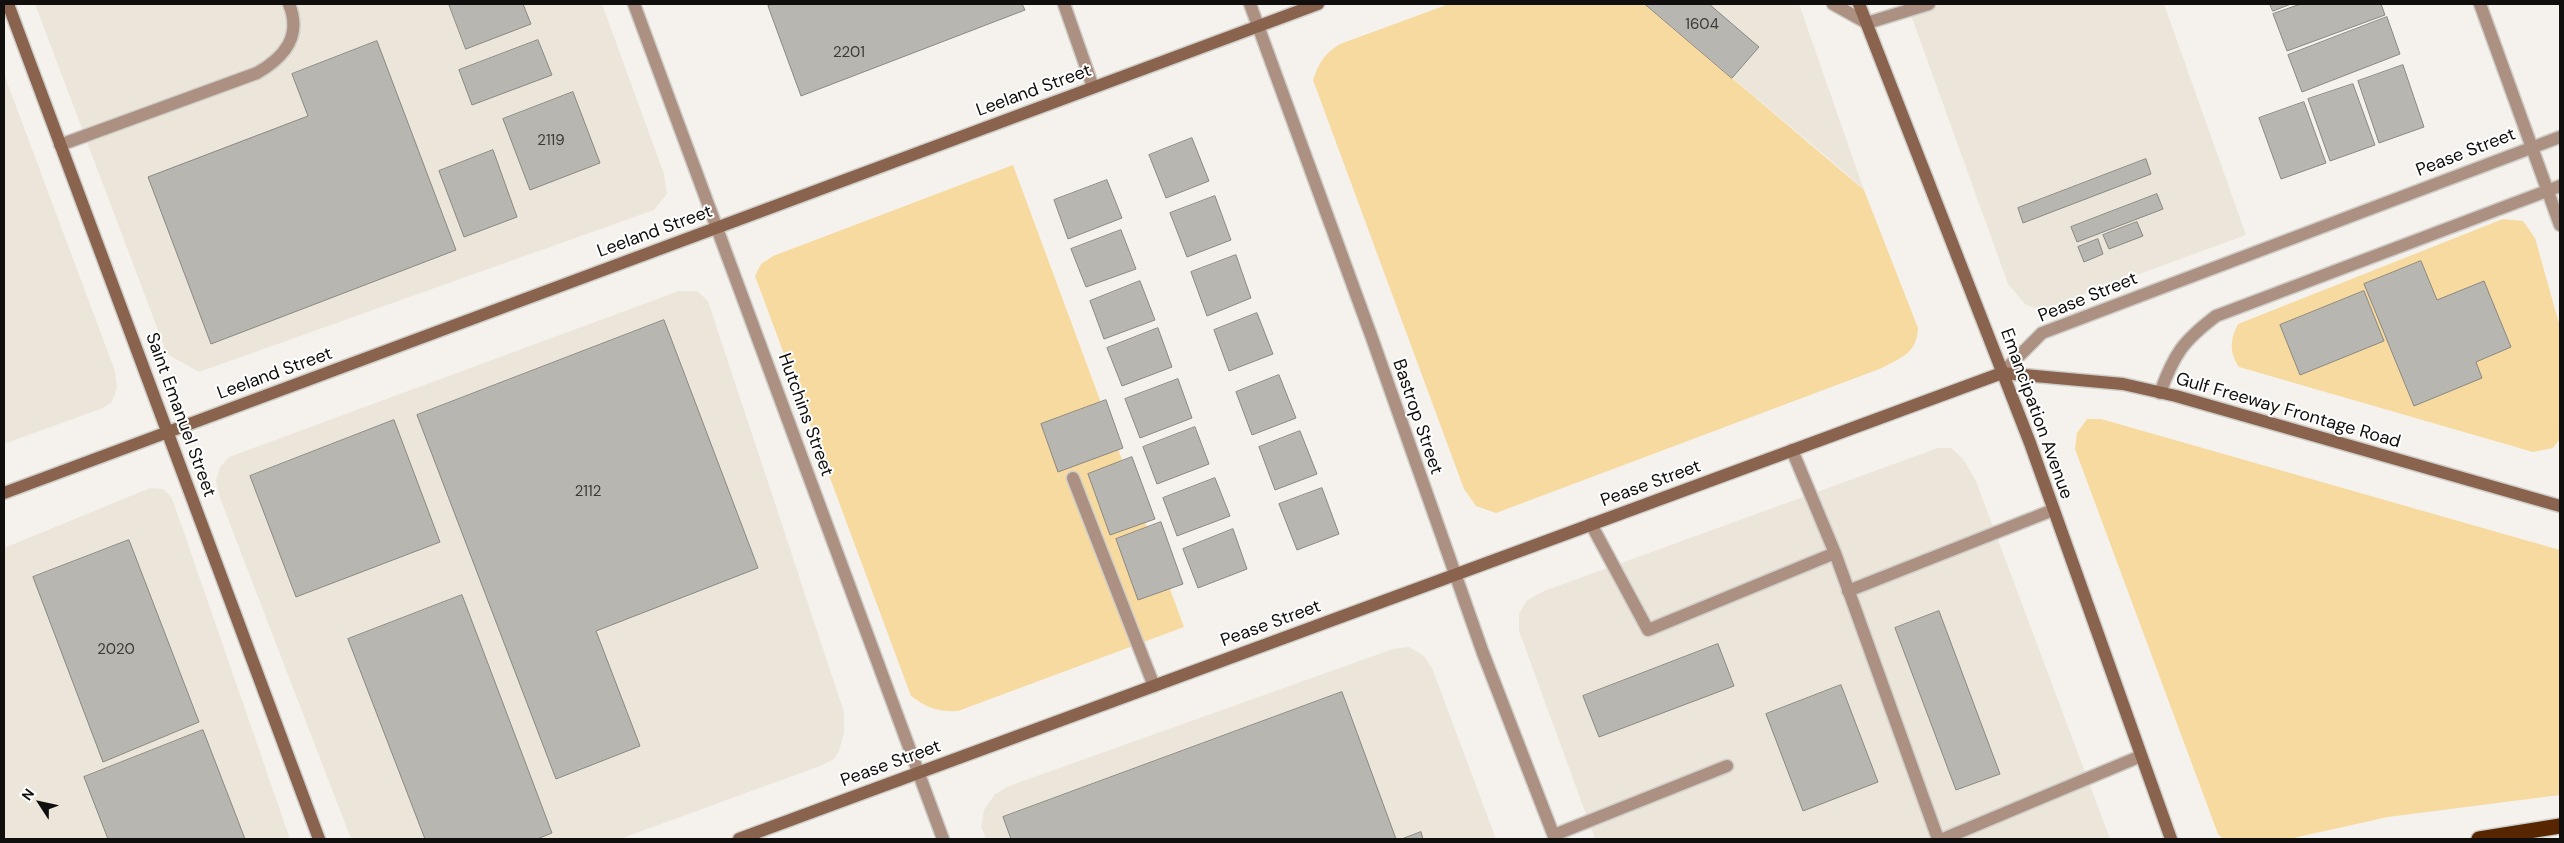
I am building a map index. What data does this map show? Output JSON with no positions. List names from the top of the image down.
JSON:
{
  "streets": {
    "main road": [
      "Leeland Street",
      "Pease Street",
      "Gulf Freeway Frontage Road",
      "Emancipation Avenue",
      "Saint Emanuel Street"
    ],
    "street": ["Hutchins Street", "Bastrop Street"]
  },
  "crossings": [
    ["Leeland Street", "Saint Emanuel Street"],
    ["Leeland Street", "Hutchins Street"],
    ["Leeland Street", "Bastrop Street"],
    ["Pease Street", "Gulf Freeway Frontage Road"],
    ["Pease Street", "Emancipation Avenue"],
    ["Pease Street", "Hutchins Street"],
    ["Pease Street", "Bastrop Street"],
    ["Gulf Freeway Frontage Road", "Emancipation Avenue"]
  ],
  "house_numbers": [
    "1604",
    "2201",
    "2119",
    "2112",
    "2020"
  ],
  "north": "top left"
}
